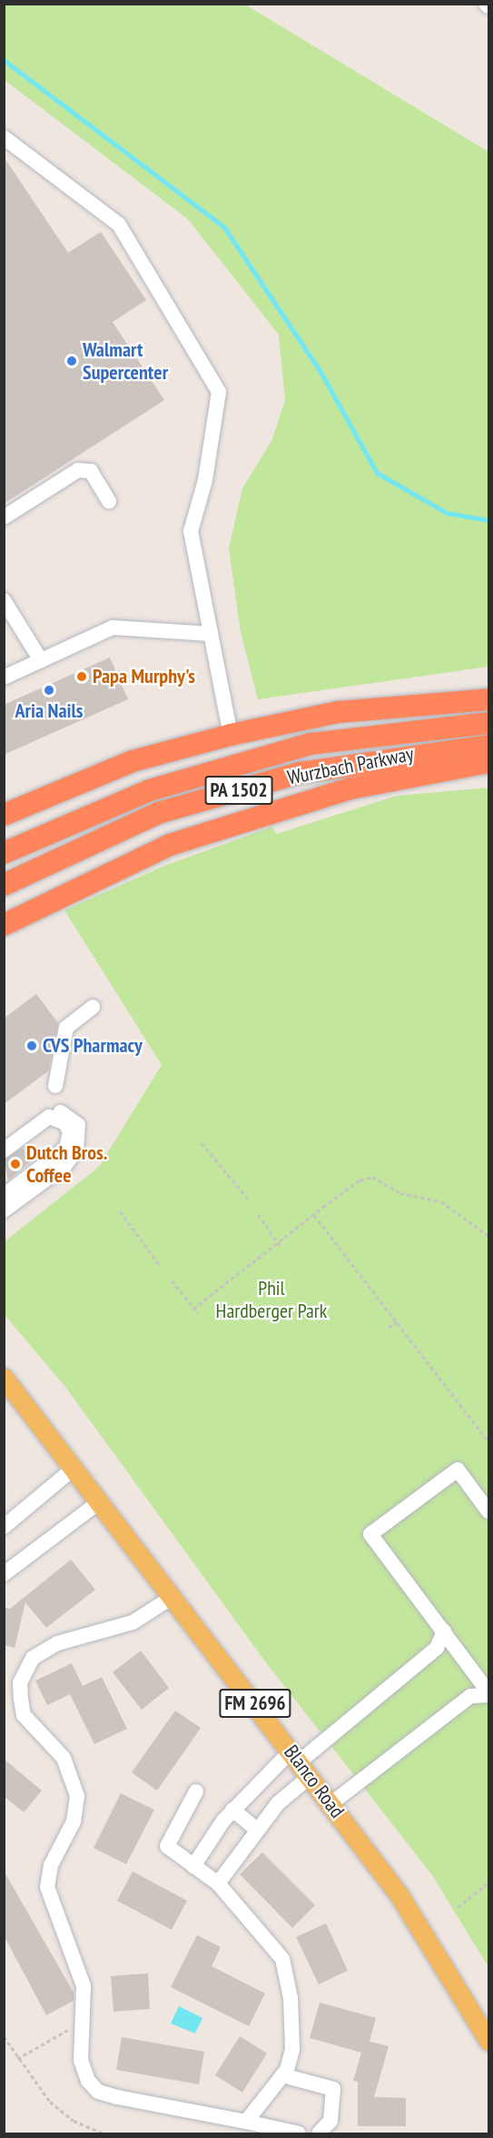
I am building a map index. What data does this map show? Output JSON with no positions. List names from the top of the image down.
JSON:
{
  "streets": {
    "highway": ["Wurzbach Parkway", "PA 1502"],
    "main road": ["FM 2696", "Blanco Road"]
  },
  "parks": ["Phil Hardberger Park"],
  "places": [
    "Walmart Supercenter",
    "Papa Murphy's",
    "Aria Nails",
    "CVS Pharmacy",
    "Dutch Bros. Coffee"
  ]
}
